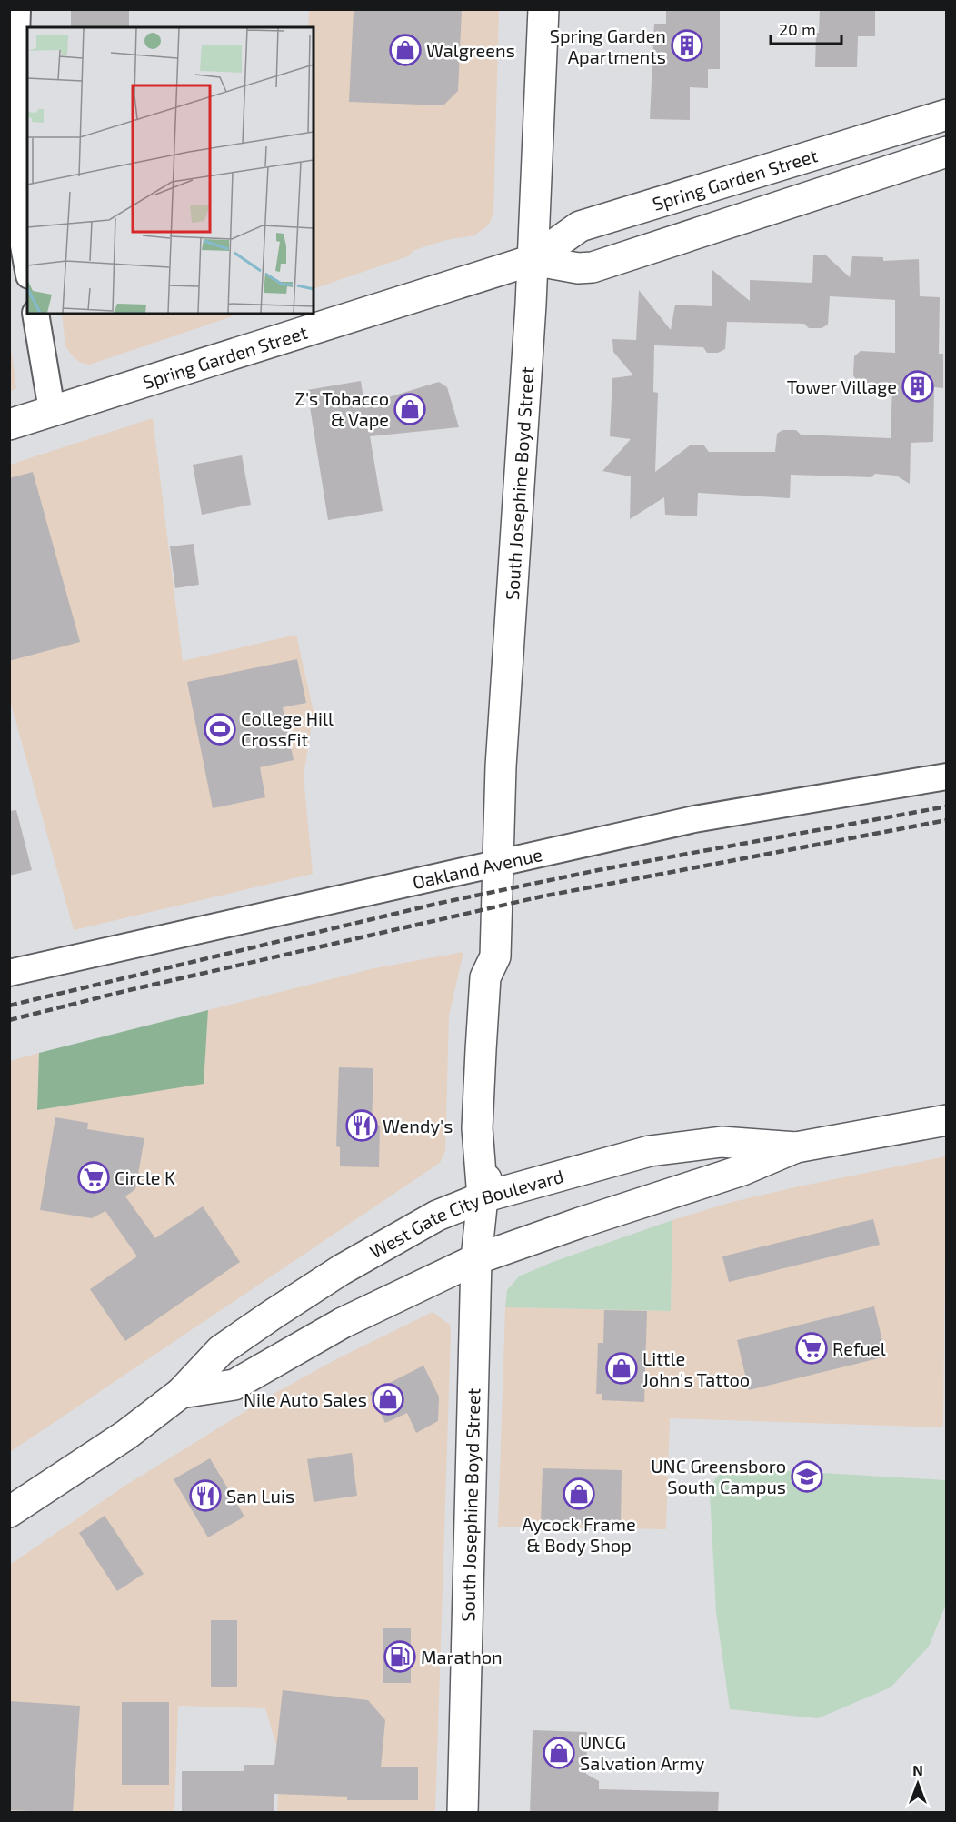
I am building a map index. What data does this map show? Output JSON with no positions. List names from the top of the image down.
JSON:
{
  "streets": {
    "main road": ["Spring Garden Street", "South Josephine Boyd Street", "West Gate City Boulevard"],
    "street": ["Oakland Avenue"]
  },
  "crossings": [
    ["Spring Garden Street", "South Josephine Boyd Street"],
    ["South Josephine Boyd Street", "Oakland Avenue"],
    ["South Josephine Boyd Street", "West Gate City Boulevard"]
  ],
  "places": {
    "building": ["Spring Garden Apartments", "Tower Village"],
    "shop": [
      "Walgreens",
      "Z's Tobacco & Vape",
      "Little John's Tattoo",
      "Nile Auto Sales",
      "Aycock Frame & Body Shop",
      "UNCG Salvation Army"
    ],
    "sports": ["College Hill CrossFit"],
    "restaurant": ["Wendy's", "San Luis"],
    "supermarket": ["Circle K", "Refuel"],
    "school or university": ["UNC Greensboro South Campus"],
    "fuel station": ["Marathon"]
  },
  "scale_bar": "20 m",
  "north": "top"
}
